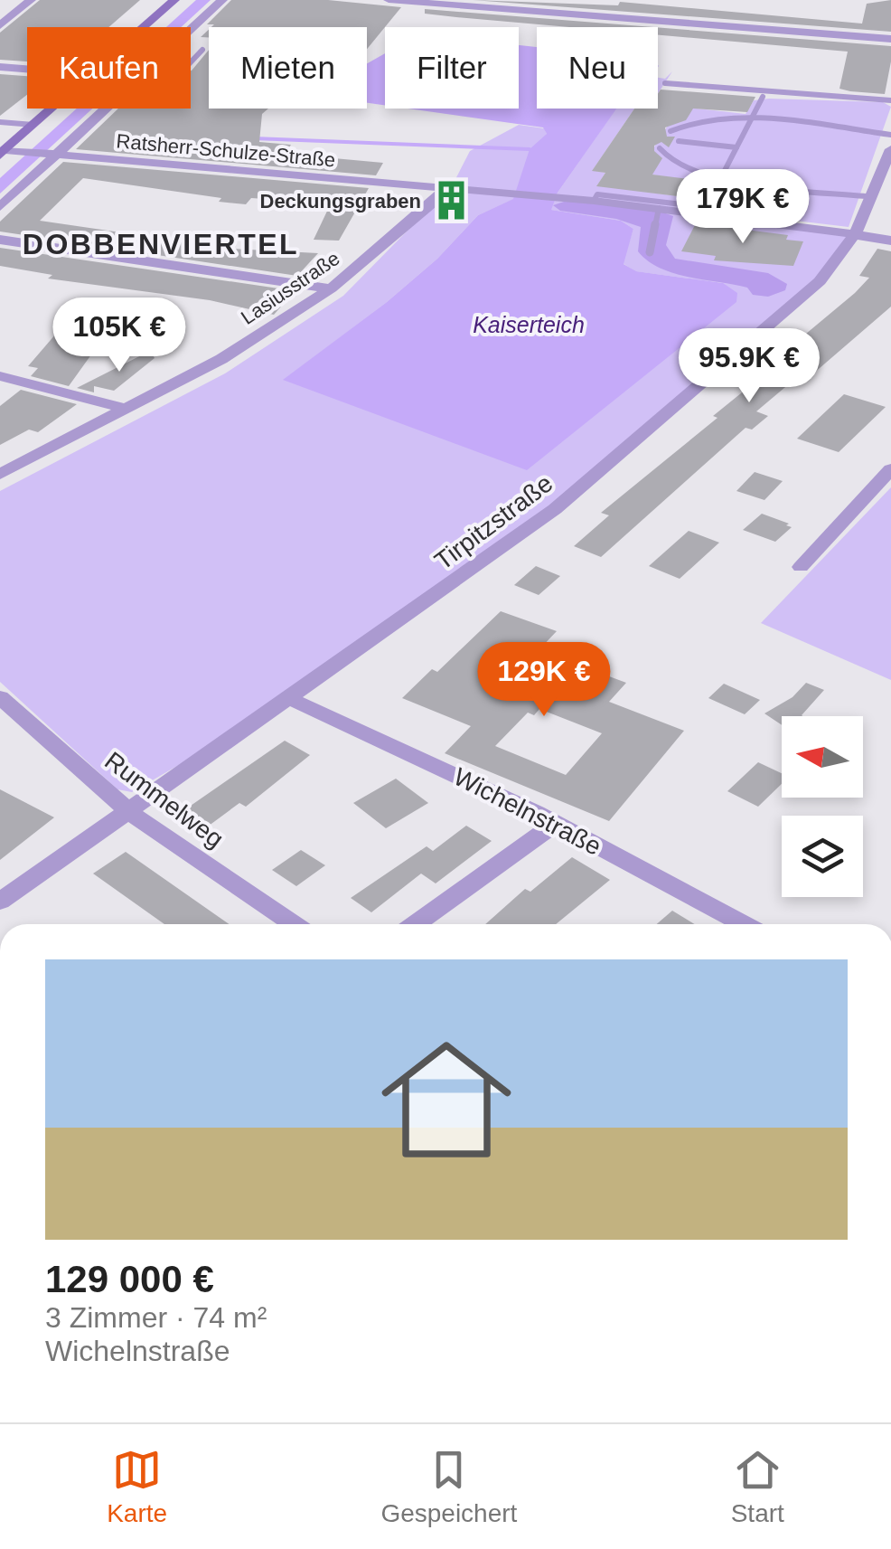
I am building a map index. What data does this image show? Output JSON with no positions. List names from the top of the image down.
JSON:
{
  "streets": {
    "street": [
      "Ratsherr-Schulze-Straße",
      "Lasiusstraße",
      "Tirpitzstraße",
      "Rummelweg",
      "Wichelnstraße"
    ]
  },
  "crossings": [
    ["Ratsherr-Schulze-Straße", "Lasiusstraße"],
    ["Ratsherr-Schulze-Straße", "Tirpitzstraße"],
    ["Tirpitzstraße", "Rummelweg"],
    ["Tirpitzstraße", "Wichelnstraße"]
  ],
  "districts": ["DOBBENVIERTEL"],
  "water": ["Kaiserteich"],
  "places": {
    "building": ["Deckungsgraben"]
  },
  "north": "left",
  "page": {
    "chip": [
      "Kaufen",
      "Mieten",
      "Filter",
      "Neu"
    ],
    "price": [
      "179K €",
      "105K €",
      "95.9K €",
      "129K €"
    ],
    "list": [
      {
        "name": "129 000 €",
        "note": "3 Zimmer · 74 m² · Wichelnstraße"
      }
    ],
    "tabs": ["Karte", "Gespeichert", "Start"]
  }
}
